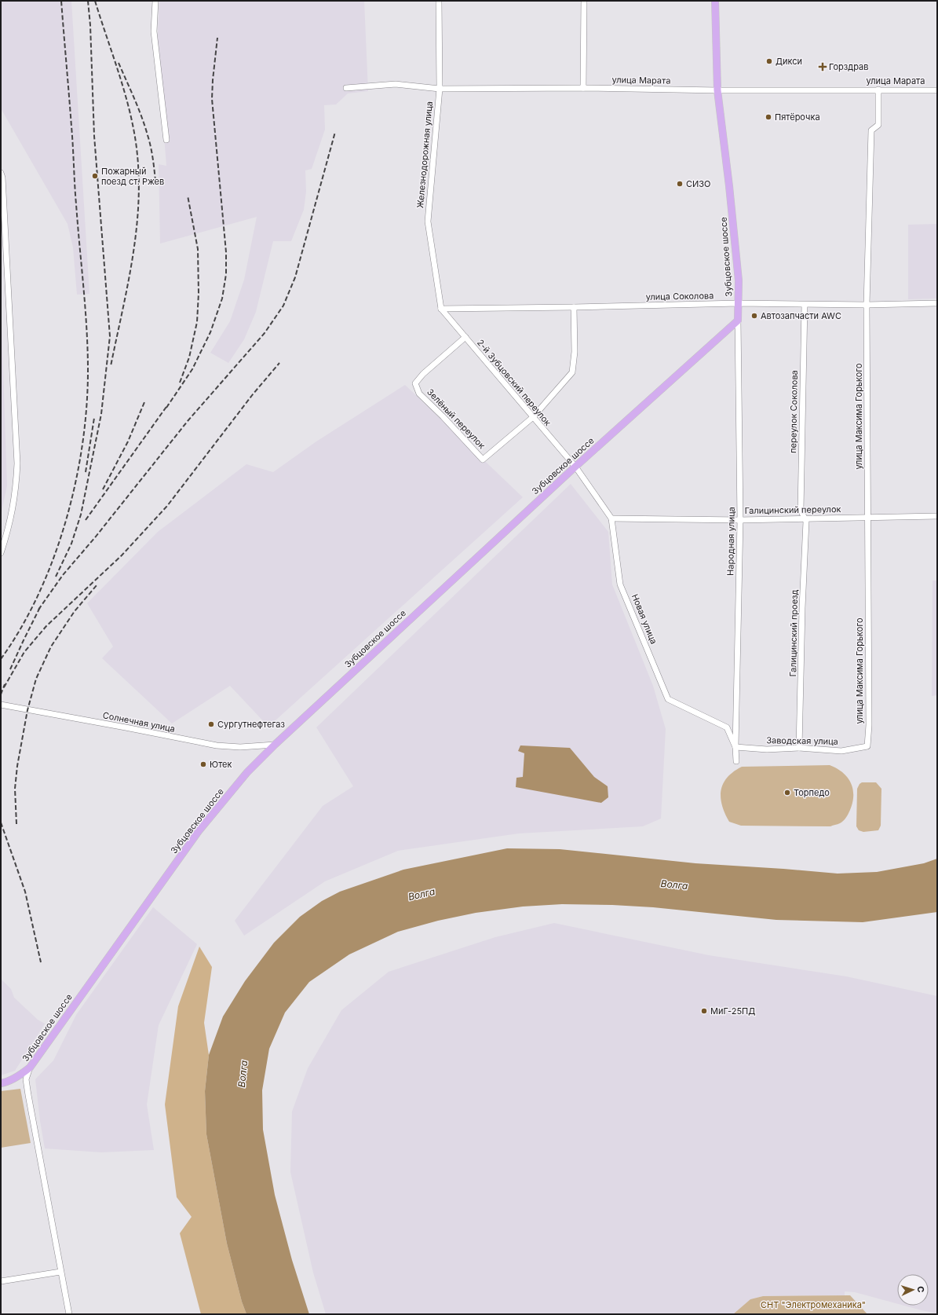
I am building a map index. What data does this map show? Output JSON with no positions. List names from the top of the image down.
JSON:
{
  "streets": {
    "main road": ["Зубцовское шоссе"],
    "street": [
      "улица Марата",
      "Железнодорожная улица",
      "улица Соколова",
      "2-й Зубцовский переулок",
      "переулок Соколова",
      "улица Максима Горького",
      "Зелёный переулок",
      "Галицинский переулок",
      "Народная улица",
      "Новая улица",
      "Галицинский проезд",
      "Солнечная улица",
      "Заводская улица"
    ]
  },
  "crossings": [
    ["улица Марата", "Железнодорожная улица"],
    ["улица Марата", "Зубцовское шоссе"],
    ["улица Марата", "улица Максима Горького"],
    ["Железнодорожная улица", "улица Соколова"],
    ["Железнодорожная улица", "2-й Зубцовский переулок"],
    ["Зубцовское шоссе", "улица Соколова"],
    ["Зубцовское шоссе", "2-й Зубцовский переулок"],
    ["Зубцовское шоссе", "Народная улица"],
    ["Зубцовское шоссе", "Новая улица"],
    ["Зубцовское шоссе", "Солнечная улица"],
    ["улица Соколова", "2-й Зубцовский переулок"],
    ["улица Соколова", "переулок Соколова"],
    ["улица Соколова", "улица Максима Горького"],
    ["2-й Зубцовский переулок", "Зелёный переулок"],
    ["2-й Зубцовский переулок", "Новая улица"],
    ["переулок Соколова", "Галицинский переулок"],
    ["переулок Соколова", "Галицинский проезд"],
    ["улица Максима Горького", "Галицинский переулок"],
    ["улица Максима Горького", "Заводская улица"],
    ["Галицинский переулок", "Народная улица"],
    ["Галицинский переулок", "Новая улица"],
    ["Галицинский переулок", "Галицинский проезд"],
    ["Народная улица", "Новая улица"],
    ["Народная улица", "Заводская улица"],
    ["Новая улица", "Заводская улица"],
    ["Галицинский проезд", "Заводская улица"]
  ],
  "water": ["Волга"],
  "parks": ["СНТ \"Электромеханика\""],
  "places": {
    "other": [
      "Дикси",
      "Пятёрочка",
      "Пожарный поезд ст. Ржев",
      "СИЗО",
      "Автозапчасти AWC",
      "Сургутнефтегаз",
      "Ютек",
      "Торпедо",
      "МиГ-25ПД"
    ],
    "health": ["Горздрав"]
  },
  "north": "right"
}
